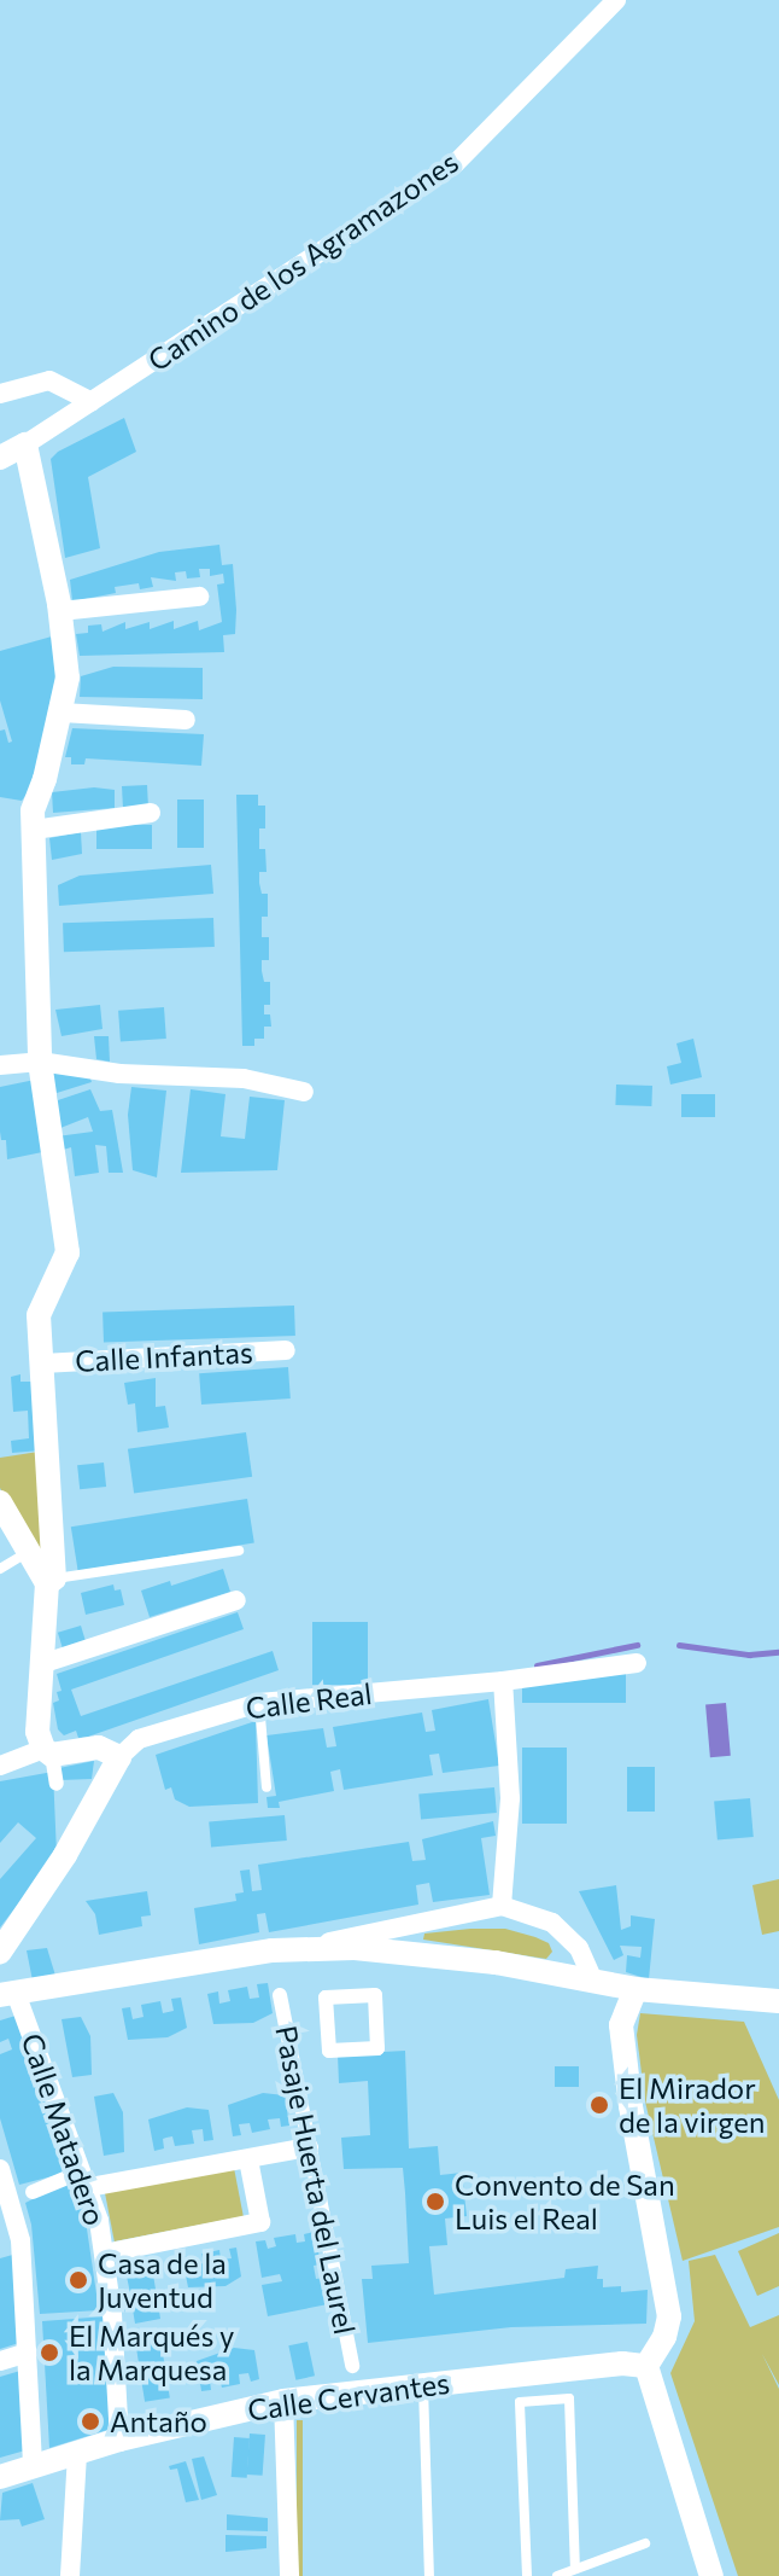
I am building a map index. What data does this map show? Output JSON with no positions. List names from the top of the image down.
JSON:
{
  "streets": {
    "street": [
      "Camino de los Agramazones",
      "Calle Infantas",
      "Calle Real",
      "Calle Matadero",
      "Pasaje Huerta del Laurel",
      "Calle Cervantes"
    ]
  },
  "crossings": [
    ["Camino de los Agramazones", "Calle Infantas"],
    ["Calle Matadero", "Calle Cervantes"]
  ],
  "places": [
    "El Mirador de la virgen",
    "Convento de San Luis el Real",
    "Casa de la Juventud",
    "El Marqués y la Marquesa",
    "Antaño"
  ]
}
